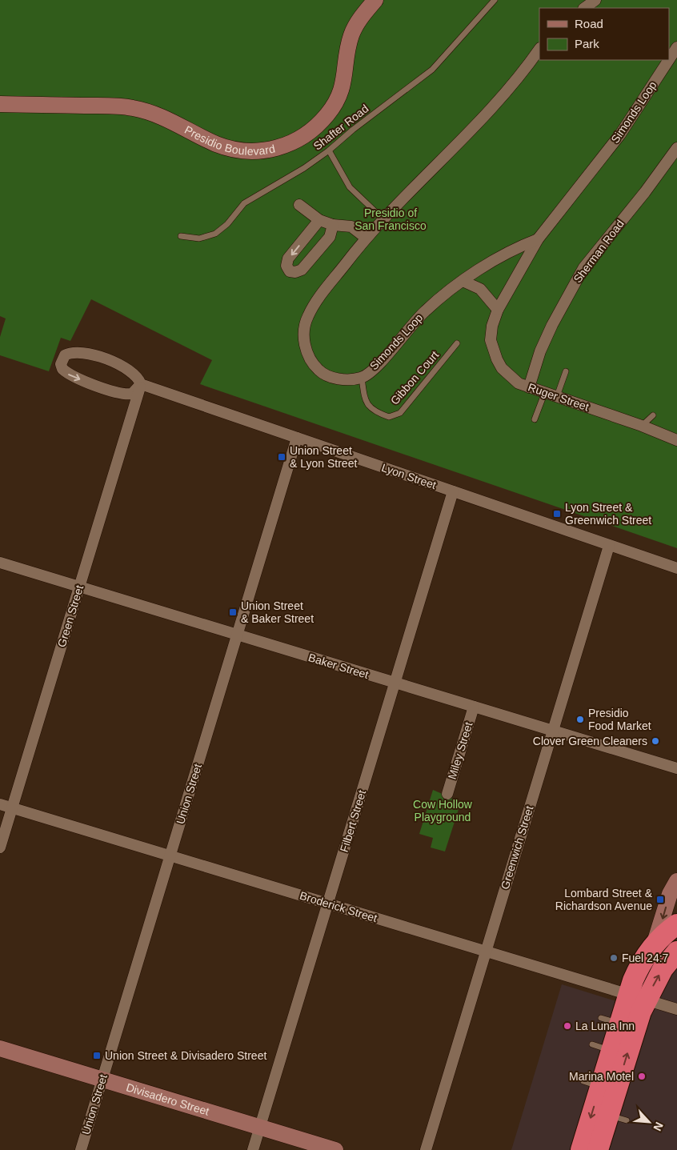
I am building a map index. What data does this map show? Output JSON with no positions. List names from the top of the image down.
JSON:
{
  "streets": {
    "street": [
      "Simonds Loop",
      "Presidio Boulevard",
      "Sherman Road",
      "Ruger Street",
      "Lyon Street",
      "Green Street",
      "Baker Street",
      "Miley Street",
      "Union Street",
      "Filbert Street",
      "Greenwich Street",
      "Broderick Street",
      "Divisadero Street"
    ],
    "lane": ["Shafter Road", "Gibbon Court"]
  },
  "crossings": [
    ["Simonds Loop", "Gibbon Court"],
    ["Simonds Loop", "Ruger Street"],
    ["Sherman Road", "Ruger Street"],
    ["Lyon Street", "Green Street"],
    ["Lyon Street", "Union Street"],
    ["Lyon Street", "Filbert Street"],
    ["Lyon Street", "Greenwich Street"],
    ["Green Street", "Baker Street"],
    ["Green Street", "Broderick Street"],
    ["Baker Street", "Miley Street"],
    ["Baker Street", "Union Street"],
    ["Baker Street", "Filbert Street"],
    ["Baker Street", "Greenwich Street"],
    ["Union Street", "Broderick Street"],
    ["Union Street", "Divisadero Street"],
    ["Filbert Street", "Broderick Street"],
    ["Filbert Street", "Divisadero Street"],
    ["Greenwich Street", "Broderick Street"]
  ],
  "parks": ["Presidio of San Francisco", "Cow Hollow Playground"],
  "places": {
    "transit": [
      "Union Street & Lyon Street",
      "Lyon Street & Greenwich Street",
      "Union Street & Baker Street",
      "Lombard Street & Richardson Avenue",
      "Union Street & Divisadero Street"
    ],
    "other": [
      "Presidio Food Market",
      "Clover Green Cleaners",
      "Fuel 24:7",
      "La Luna Inn",
      "Marina Motel"
    ]
  },
  "legend": ["Road", "Park"],
  "north": "bottom right"
}
